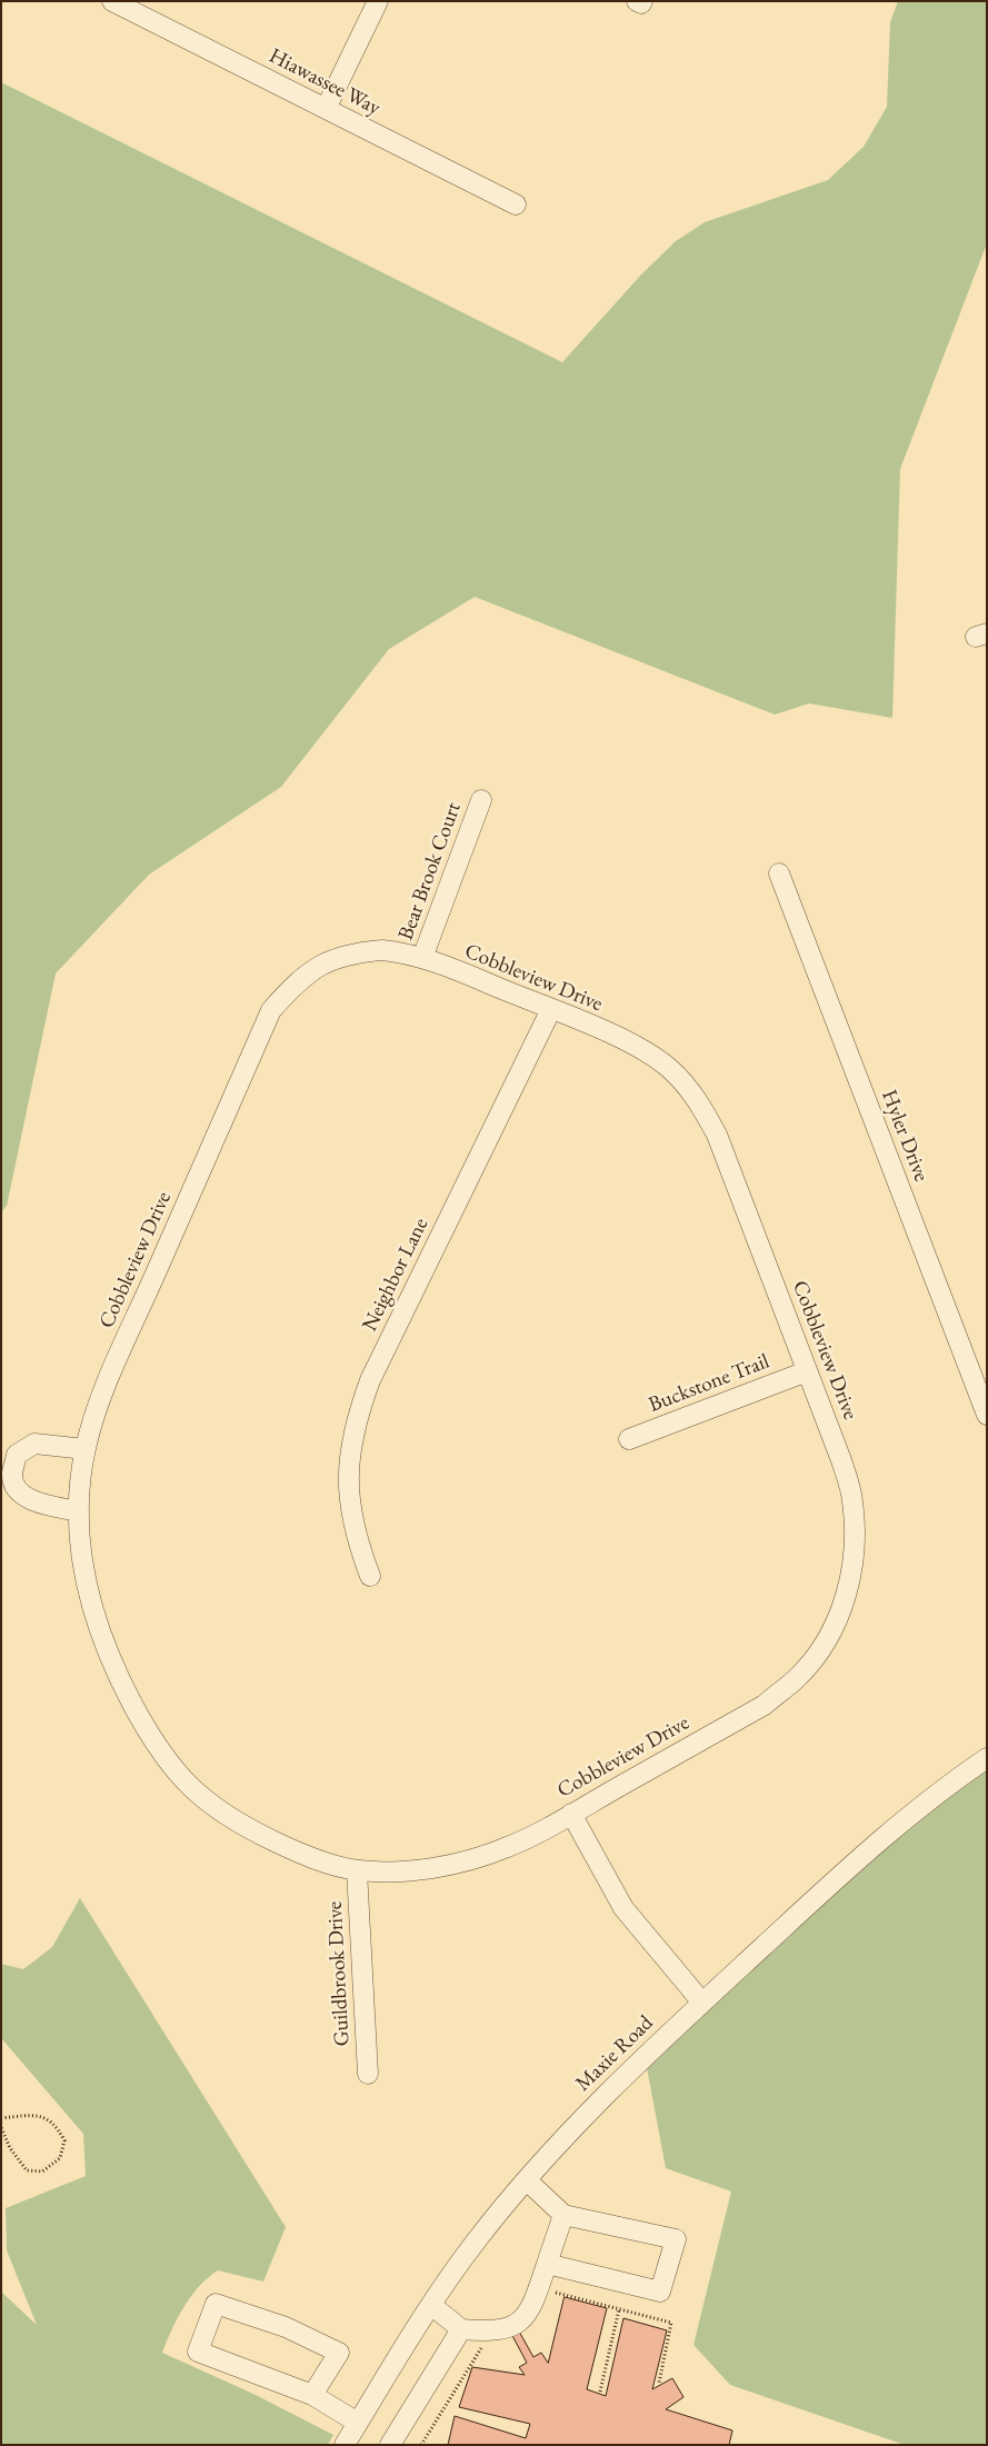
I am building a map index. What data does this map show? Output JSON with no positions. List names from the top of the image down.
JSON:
{
  "streets": {
    "street": [
      "Hiawassee Way",
      "Bear Brook Court",
      "Cobbleview Drive",
      "Hyler Drive",
      "Neighbor Lane",
      "Buckstone Trail",
      "Guildbrook Drive",
      "Maxie Road"
    ]
  },
  "crossings": [
    ["Bear Brook Court", "Cobbleview Drive"],
    ["Cobbleview Drive", "Neighbor Lane"],
    ["Cobbleview Drive", "Buckstone Trail"],
    ["Cobbleview Drive", "Guildbrook Drive"]
  ]
}
